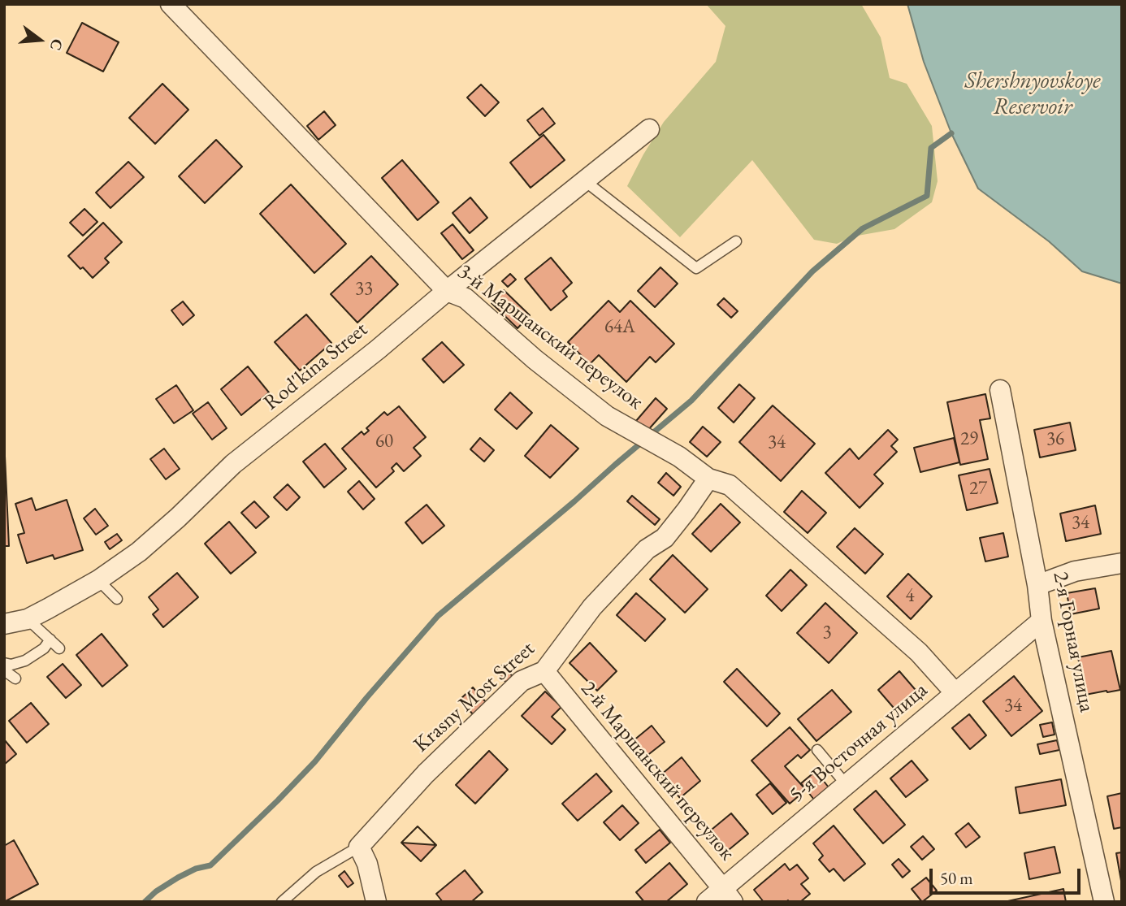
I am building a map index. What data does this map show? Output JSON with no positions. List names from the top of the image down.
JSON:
{
  "streets": {
    "street": [
      "3-й Маршанский переулок",
      "Rod'kina Street",
      "2-я Горная улица",
      "Krasny Most Street",
      "5-я Восточная улица",
      "2-й Маршанский переулок"
    ]
  },
  "crossings": [
    ["3-й Маршанский переулок", "Rod'kina Street"],
    ["3-й Маршанский переулок", "Krasny Most Street"],
    ["3-й Маршанский переулок", "5-я Восточная улица"],
    ["2-я Горная улица", "5-я Восточная улица"],
    ["Krasny Most Street", "2-й Маршанский переулок"],
    ["5-я Восточная улица", "2-й Маршанский переулок"]
  ],
  "water": ["Shershnyovskoye Reservoir"],
  "house_numbers": [
    "33",
    "64А",
    "29",
    "36",
    "60",
    "34",
    "27",
    "34",
    "4",
    "3",
    "34"
  ],
  "scale_bar": "50 m",
  "north": "right"
}
